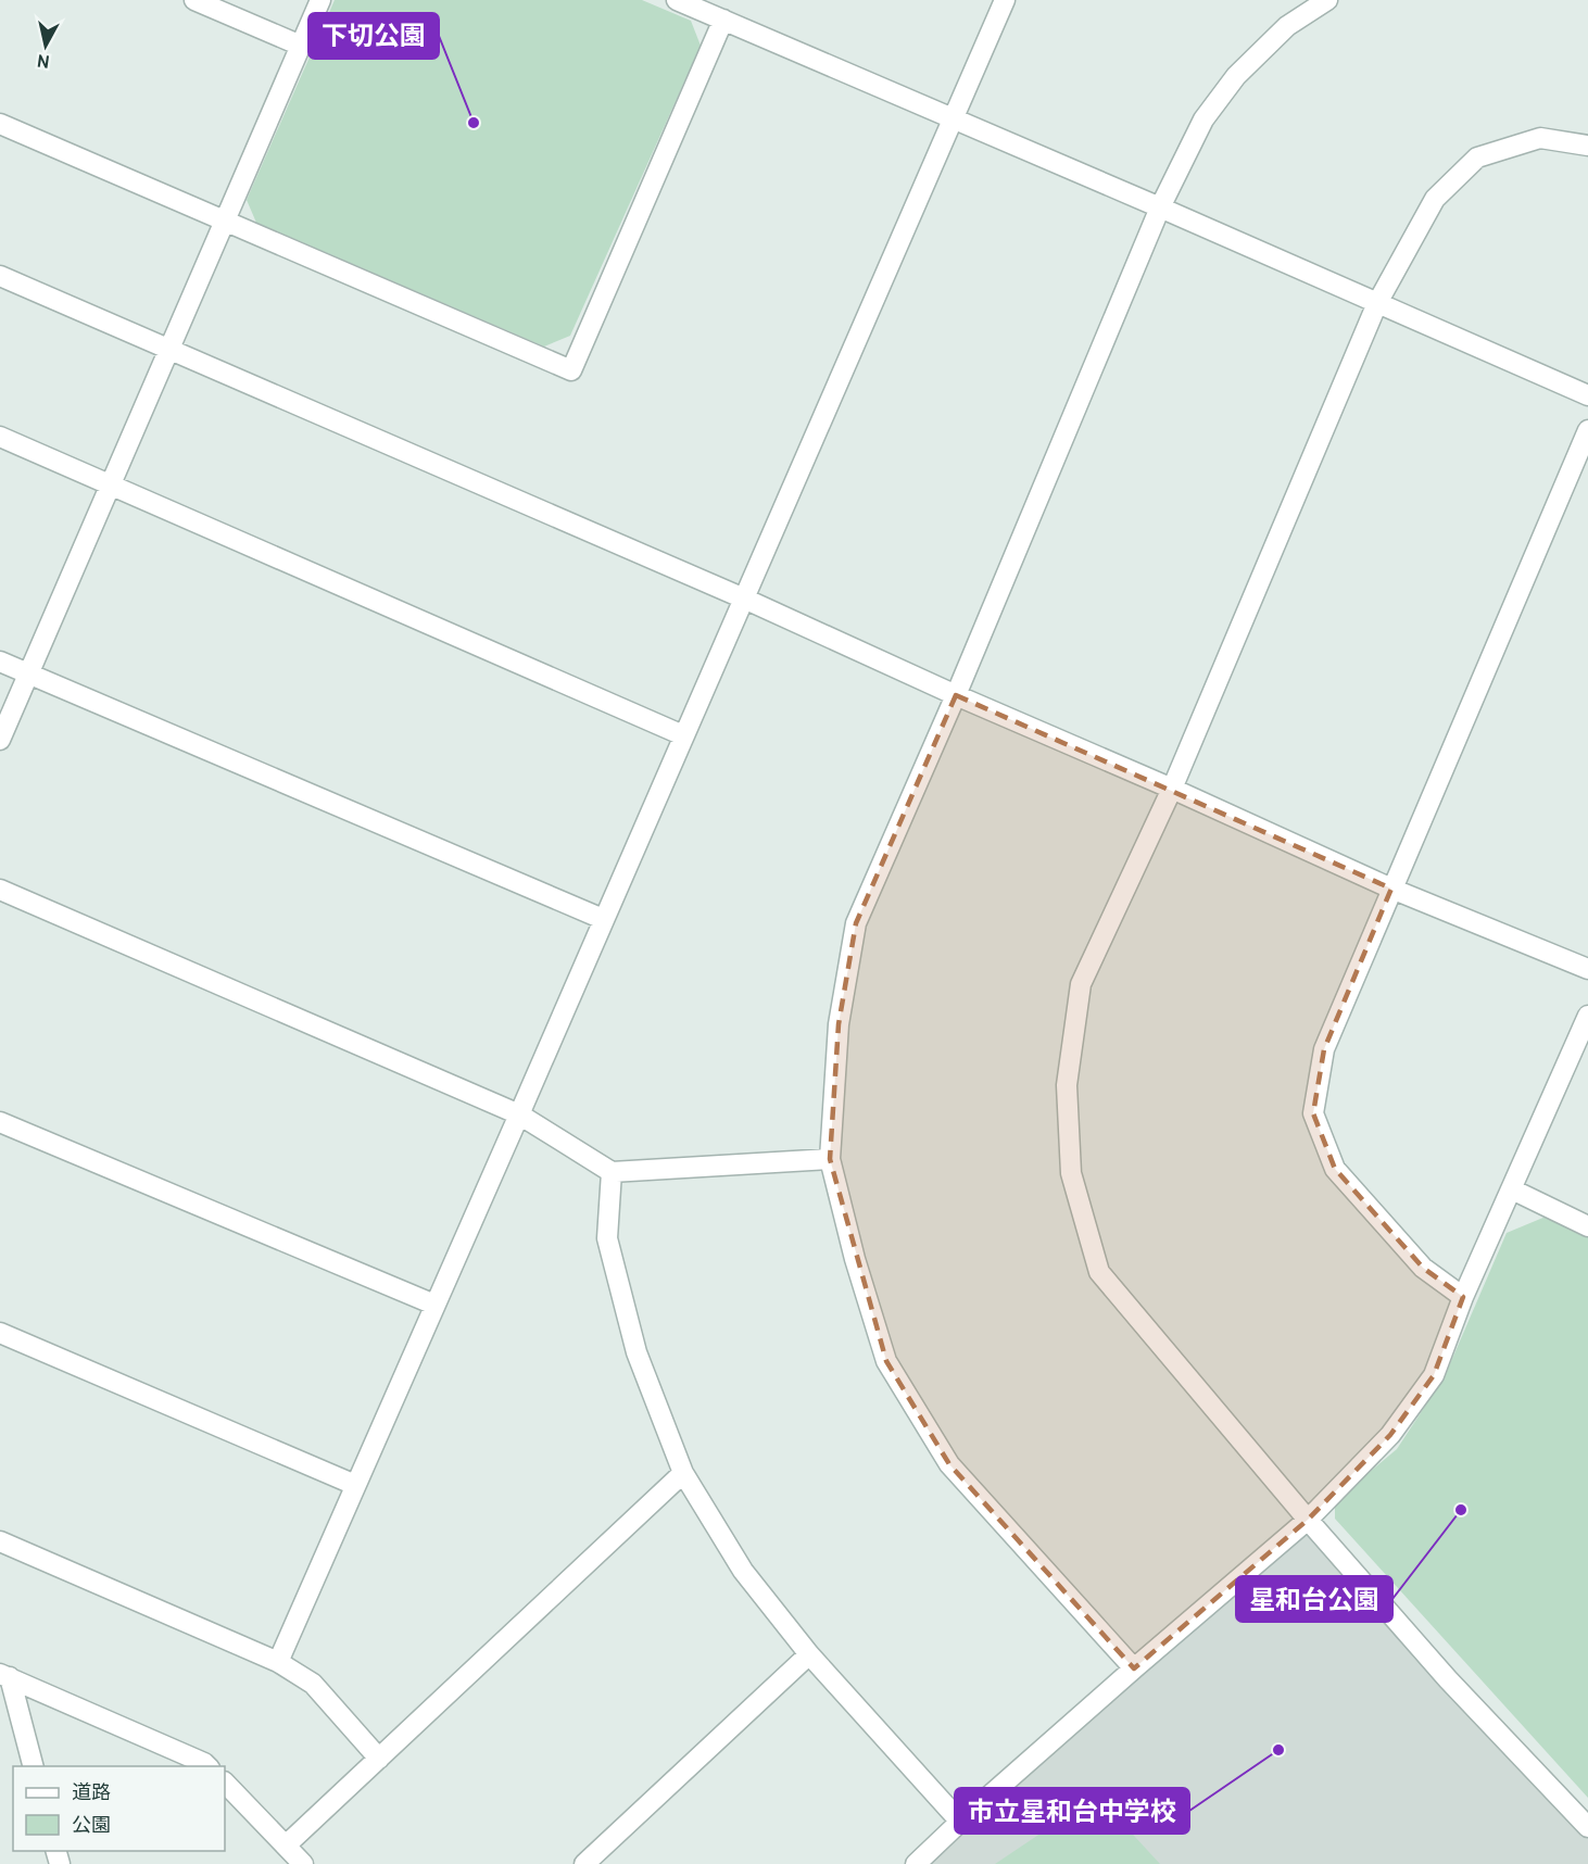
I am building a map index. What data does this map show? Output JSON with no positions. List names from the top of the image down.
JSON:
{
  "places": ["下切公園", "星和台公園", "市立星和台中学校"],
  "legend": ["道路", "公園"],
  "north": "bottom"
}
